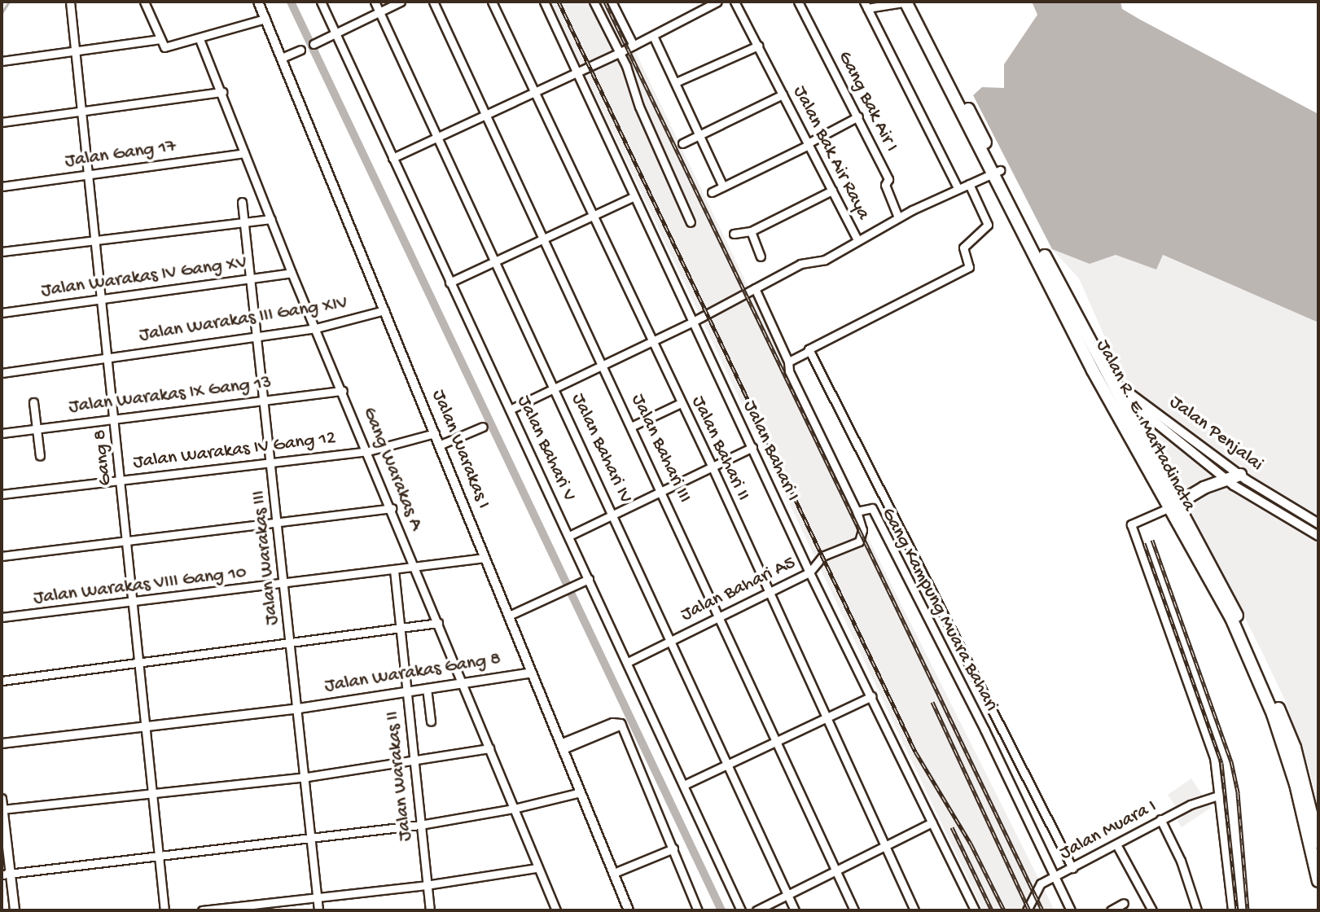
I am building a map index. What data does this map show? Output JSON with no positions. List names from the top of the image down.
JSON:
{
  "streets": {
    "highway": ["Jalan R. E. Martadinata"],
    "street": [
      "Gang Bak Air I",
      "Jalan Bak Air Raya",
      "Jalan Gang 17",
      "Jalan Warakas IV Gang XV",
      "Jalan Warakas III Gang XIV",
      "Jalan Warakas IX Gang 13",
      "Jalan Penjalai",
      "Jalan Bahari V",
      "Jalan Bahari IV",
      "Jalan Bahari III",
      "Jalan Bahari II",
      "Jalan Warakas I",
      "Jalan Warakas IV Gang 12",
      "Jalan Bahari I",
      "Gang 8",
      "Gang Warakas A",
      "Jalan Warakas III",
      "Jalan Warakas VIII Gang 10",
      "Jalan Bahari A5",
      "Gang Kampung Muara Bahari",
      "Jalan Warakas Gang 8",
      "Jalan Warakas II",
      "Jalan Muara I"
    ]
  },
  "crossings": [
    ["Gang Bak Air I", "Jalan Bak Air Raya"],
    ["Jalan Bak Air Raya", "Jalan R. E. Martadinata"],
    ["Jalan Gang 17", "Gang 8"],
    ["Jalan Gang 17", "Gang Warakas A"],
    ["Jalan Warakas IV Gang XV", "Gang 8"],
    ["Jalan Warakas IV Gang XV", "Gang Warakas A"],
    ["Jalan Warakas IV Gang XV", "Jalan Warakas III"],
    ["Jalan Warakas III Gang XIV", "Jalan Warakas I"],
    ["Jalan Warakas III Gang XIV", "Gang 8"],
    ["Jalan Warakas III Gang XIV", "Gang Warakas A"],
    ["Jalan Warakas III Gang XIV", "Jalan Warakas III"],
    ["Jalan Warakas IX Gang 13", "Gang 8"],
    ["Jalan Warakas IX Gang 13", "Gang Warakas A"],
    ["Jalan Warakas IX Gang 13", "Jalan Warakas III"],
    ["Jalan R. E. Martadinata", "Jalan Penjalai"],
    ["Jalan Bahari V", "Jalan Bahari A5"],
    ["Jalan Bahari IV", "Jalan Bahari A5"],
    ["Jalan Bahari III", "Jalan Bahari A5"],
    ["Jalan Bahari II", "Jalan Bahari A5"],
    ["Jalan Warakas I", "Jalan Warakas IV Gang 12"],
    ["Jalan Warakas I", "Jalan Warakas VIII Gang 10"],
    ["Jalan Warakas I", "Jalan Warakas Gang 8"],
    ["Jalan Warakas IV Gang 12", "Gang 8"],
    ["Jalan Warakas IV Gang 12", "Gang Warakas A"],
    ["Jalan Warakas IV Gang 12", "Jalan Warakas III"],
    ["Jalan Bahari I", "Jalan Bahari A5"],
    ["Gang 8", "Jalan Warakas VIII Gang 10"],
    ["Gang 8", "Jalan Warakas Gang 8"],
    ["Gang Warakas A", "Jalan Warakas VIII Gang 10"],
    ["Gang Warakas A", "Jalan Warakas Gang 8"],
    ["Jalan Warakas III", "Jalan Warakas VIII Gang 10"],
    ["Jalan Warakas III", "Jalan Warakas Gang 8"],
    ["Jalan Warakas VIII Gang 10", "Jalan Warakas II"],
    ["Jalan Bahari A5", "Gang Kampung Muara Bahari"],
    ["Gang Kampung Muara Bahari", "Jalan Muara I"],
    ["Jalan Warakas Gang 8", "Jalan Warakas II"]
  ]
}
